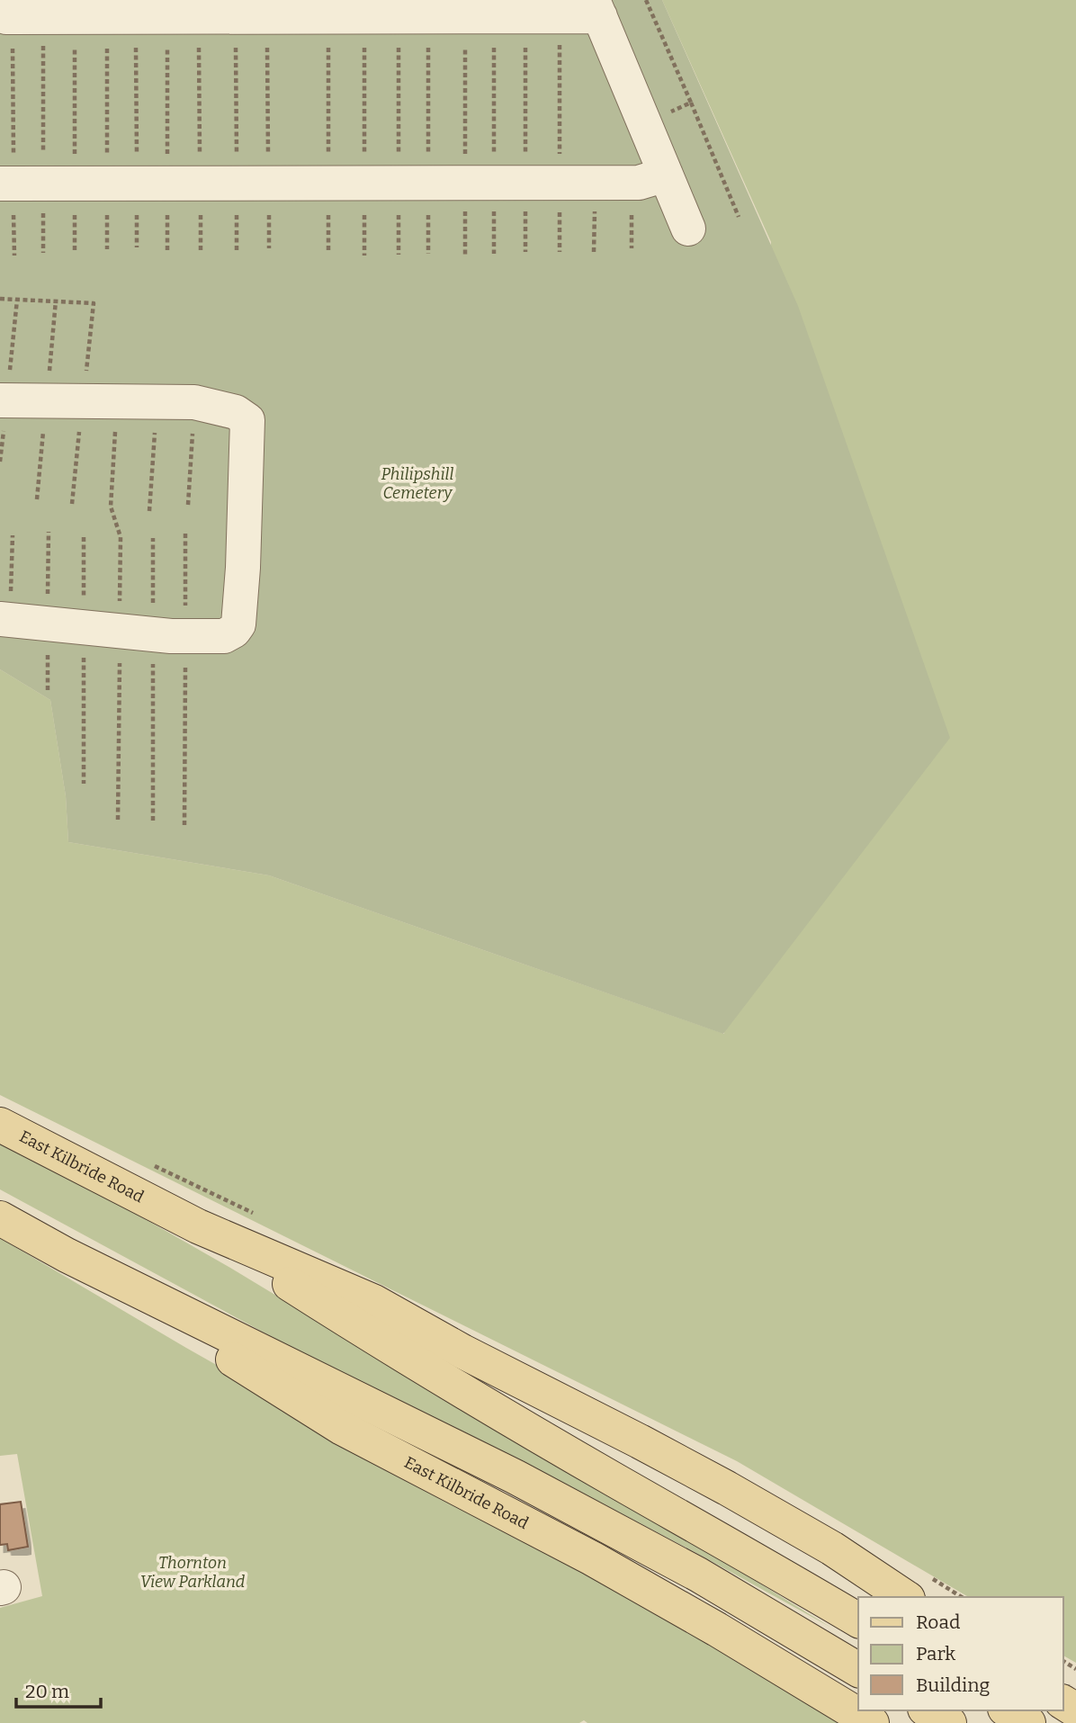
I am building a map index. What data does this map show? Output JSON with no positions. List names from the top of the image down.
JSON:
{
  "streets": {
    "main road": ["East Kilbride Road"]
  },
  "parks": ["Philipshill Cemetery", "Thornton View Parkland"],
  "legend": ["Road", "Park", "Building"],
  "scale_bar": "20 m"
}
